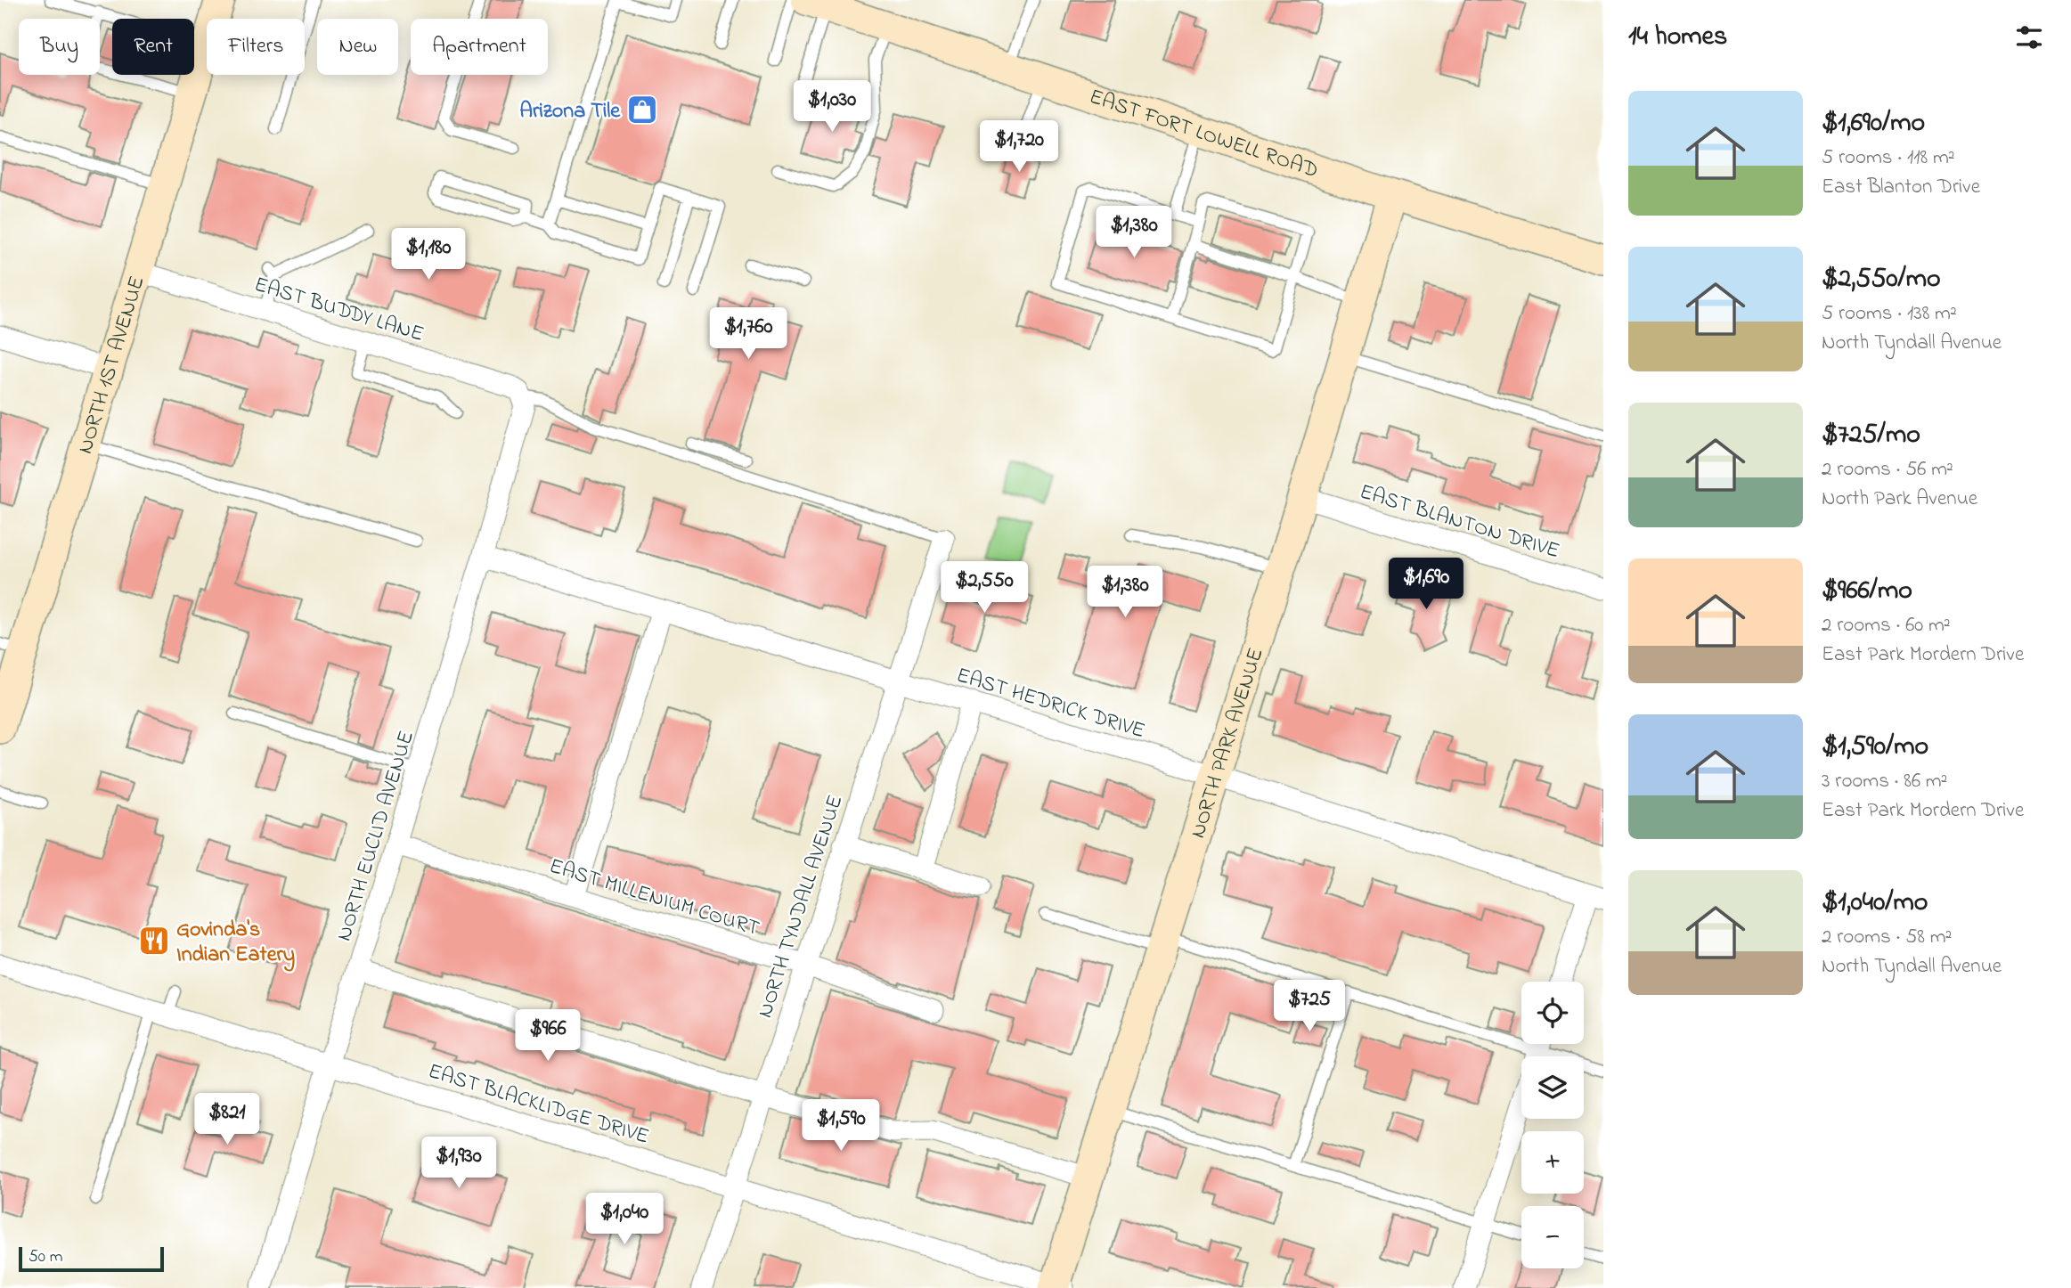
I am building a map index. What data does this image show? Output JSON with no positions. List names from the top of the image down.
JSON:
{
  "streets": {
    "main road": ["EAST FORT LOWELL ROAD", "NORTH 1ST AVENUE", "NORTH PARK AVENUE"],
    "street": [
      "EAST BUDDY LANE",
      "EAST BLANTON DRIVE",
      "EAST HEDRICK DRIVE",
      "NORTH EUCLID AVENUE",
      "EAST MILLENIUM COURT",
      "NORTH TYNDALL AVENUE",
      "EAST BLACKLIDGE DRIVE"
    ]
  },
  "crossings": [
    ["EAST FORT LOWELL ROAD", "NORTH PARK AVENUE"],
    ["EAST BUDDY LANE", "NORTH 1ST AVENUE"],
    ["EAST BUDDY LANE", "NORTH EUCLID AVENUE"],
    ["EAST BLANTON DRIVE", "NORTH PARK AVENUE"],
    ["EAST HEDRICK DRIVE", "NORTH PARK AVENUE"],
    ["EAST HEDRICK DRIVE", "NORTH EUCLID AVENUE"],
    ["EAST HEDRICK DRIVE", "NORTH TYNDALL AVENUE"],
    ["NORTH PARK AVENUE", "EAST BLACKLIDGE DRIVE"],
    ["NORTH EUCLID AVENUE", "EAST MILLENIUM COURT"],
    ["NORTH EUCLID AVENUE", "EAST BLACKLIDGE DRIVE"],
    ["EAST MILLENIUM COURT", "NORTH TYNDALL AVENUE"],
    ["NORTH TYNDALL AVENUE", "EAST BLACKLIDGE DRIVE"]
  ],
  "places": {
    "shop": ["Arizona Tile"],
    "restaurant": ["Govinda's Indian Eatery"]
  },
  "scale_bar": "50 m",
  "page": {
    "heading": "14 homes",
    "chip": [
      "Buy",
      "Rent",
      "Filters",
      "New",
      "Apartment"
    ],
    "list": [
      {
        "name": "$1,690/mo",
        "note": "5 rooms · 118 m² · East Blanton Drive"
      },
      {
        "name": "$2,550/mo",
        "note": "5 rooms · 138 m² · North Tyndall Avenue"
      },
      {
        "name": "$725/mo",
        "note": "2 rooms · 56 m² · North Park Avenue"
      },
      {
        "name": "$966/mo",
        "note": "2 rooms · 60 m² · East Park Mordern Drive"
      },
      {
        "name": "$1,590/mo",
        "note": "3 rooms · 86 m² · East Park Mordern Drive"
      },
      {
        "name": "$1,040/mo",
        "note": "2 rooms · 58 m² · North Tyndall Avenue"
      }
    ],
    "price": [
      "$1,030",
      "$1,720",
      "$1,380",
      "$1,180",
      "$1,760",
      "$1,690",
      "$2,550",
      "$1,380",
      "$725",
      "$966",
      "$821",
      "$1,590",
      "$1,930",
      "$1,040"
    ],
    "map_buttons": ["+", "−"],
    "scale": "50 m"
  }
}
